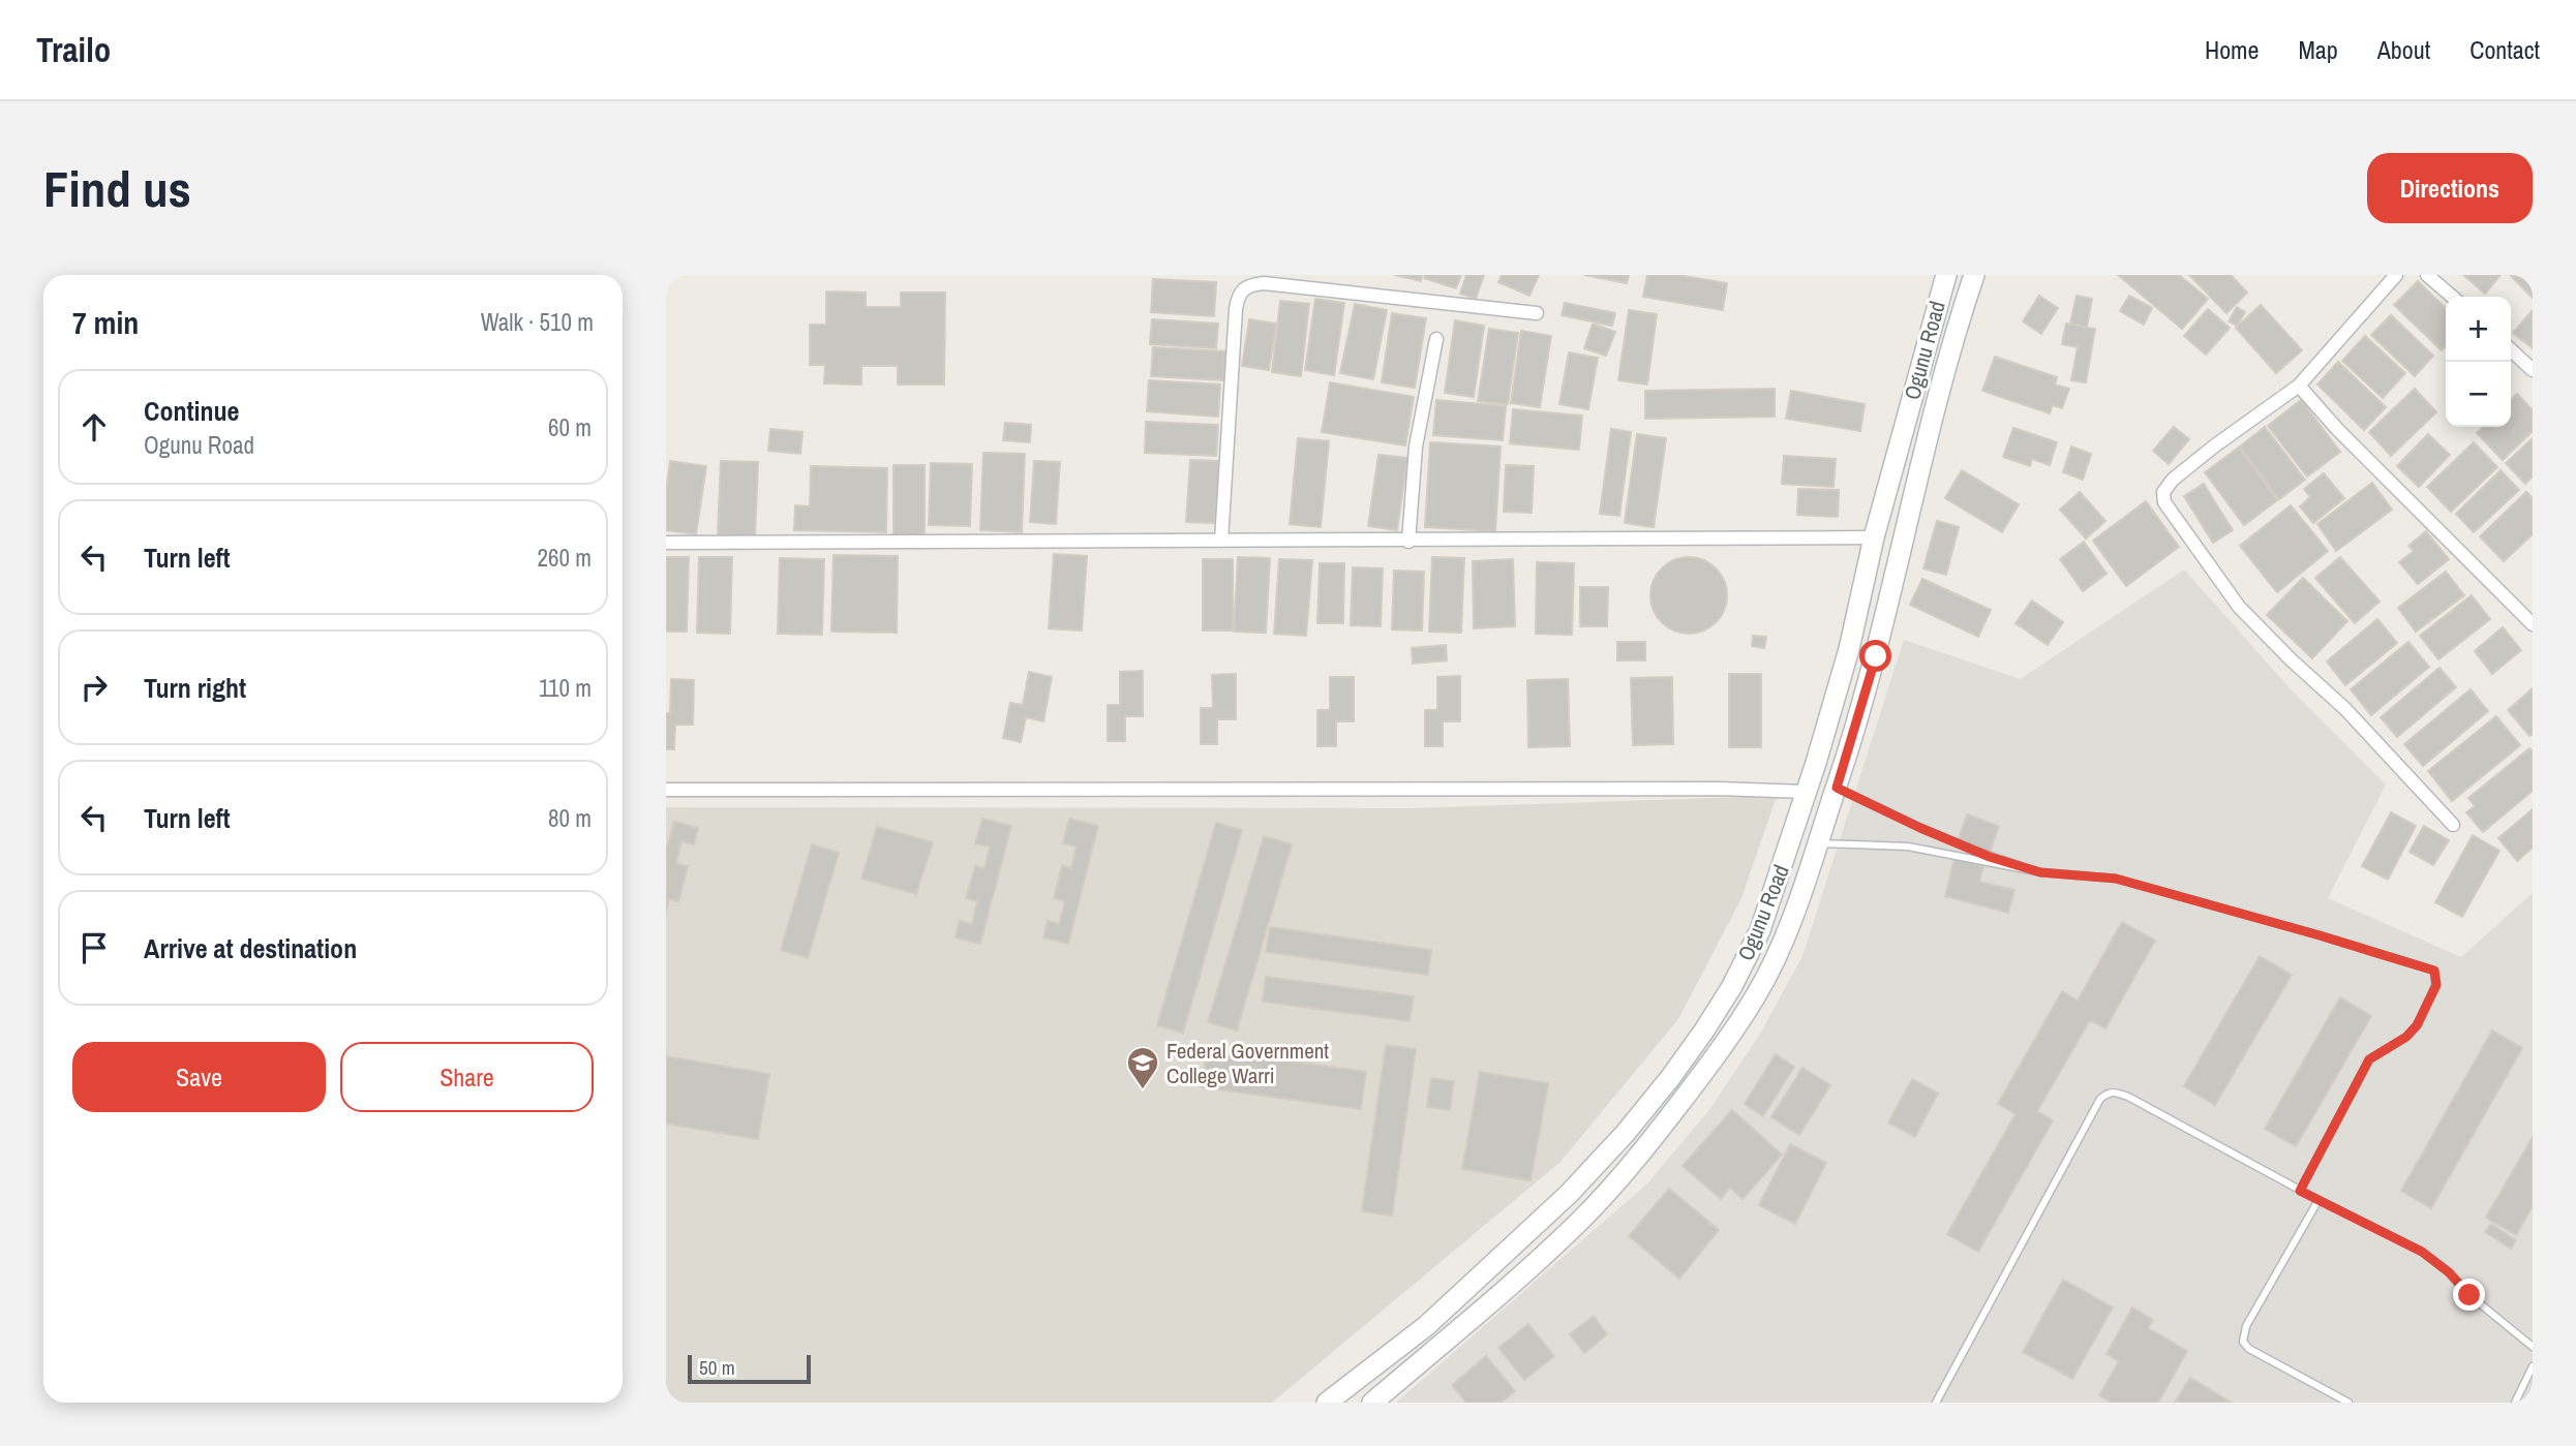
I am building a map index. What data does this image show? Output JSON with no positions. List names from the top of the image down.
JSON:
{
  "streets": {
    "main road": ["Ogunu Road"]
  },
  "places": {
    "school or university": ["Federal Government College Warri"]
  },
  "scale_bar": "50 m",
  "page": {
    "header": "Trailo",
    "nav": [
      "Home",
      "Map",
      "About",
      "Contact"
    ],
    "buttons": [
      "Directions",
      ["Save", "Share"]
    ],
    "title": "Find us",
    "heading": ["7 min", "Walk · 510 m"],
    "map_buttons": ["+", "−"],
    "list": [
      ["Continue", "Ogunu Road", "60 m"],
      ["Turn left", "260 m"],
      ["Turn right", "110 m"],
      ["Turn left", "80 m"],
      "Arrive at destination"
    ],
    "scale": "50 m"
  }
}
